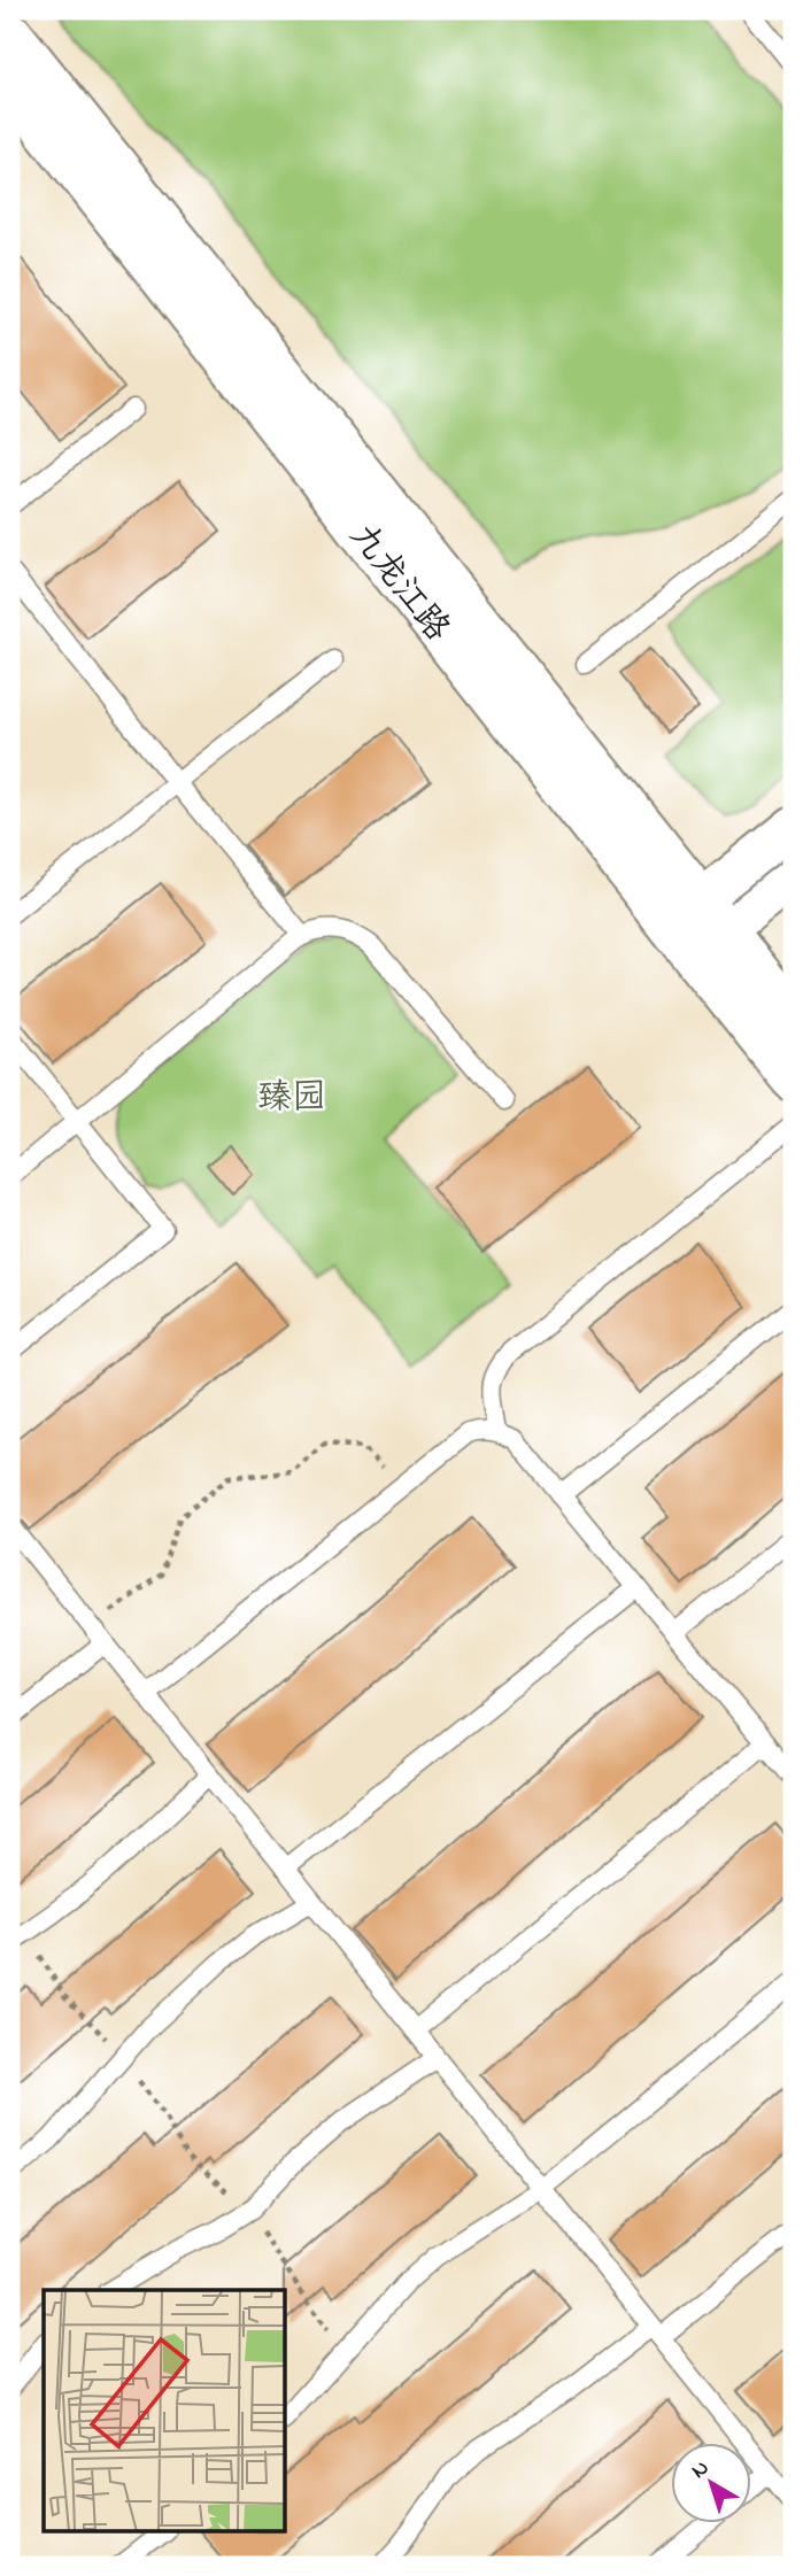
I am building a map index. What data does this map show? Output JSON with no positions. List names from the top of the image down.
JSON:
{
  "streets": {
    "street": ["九龙江路"]
  },
  "parks": ["臻园"],
  "north": "top left"
}
